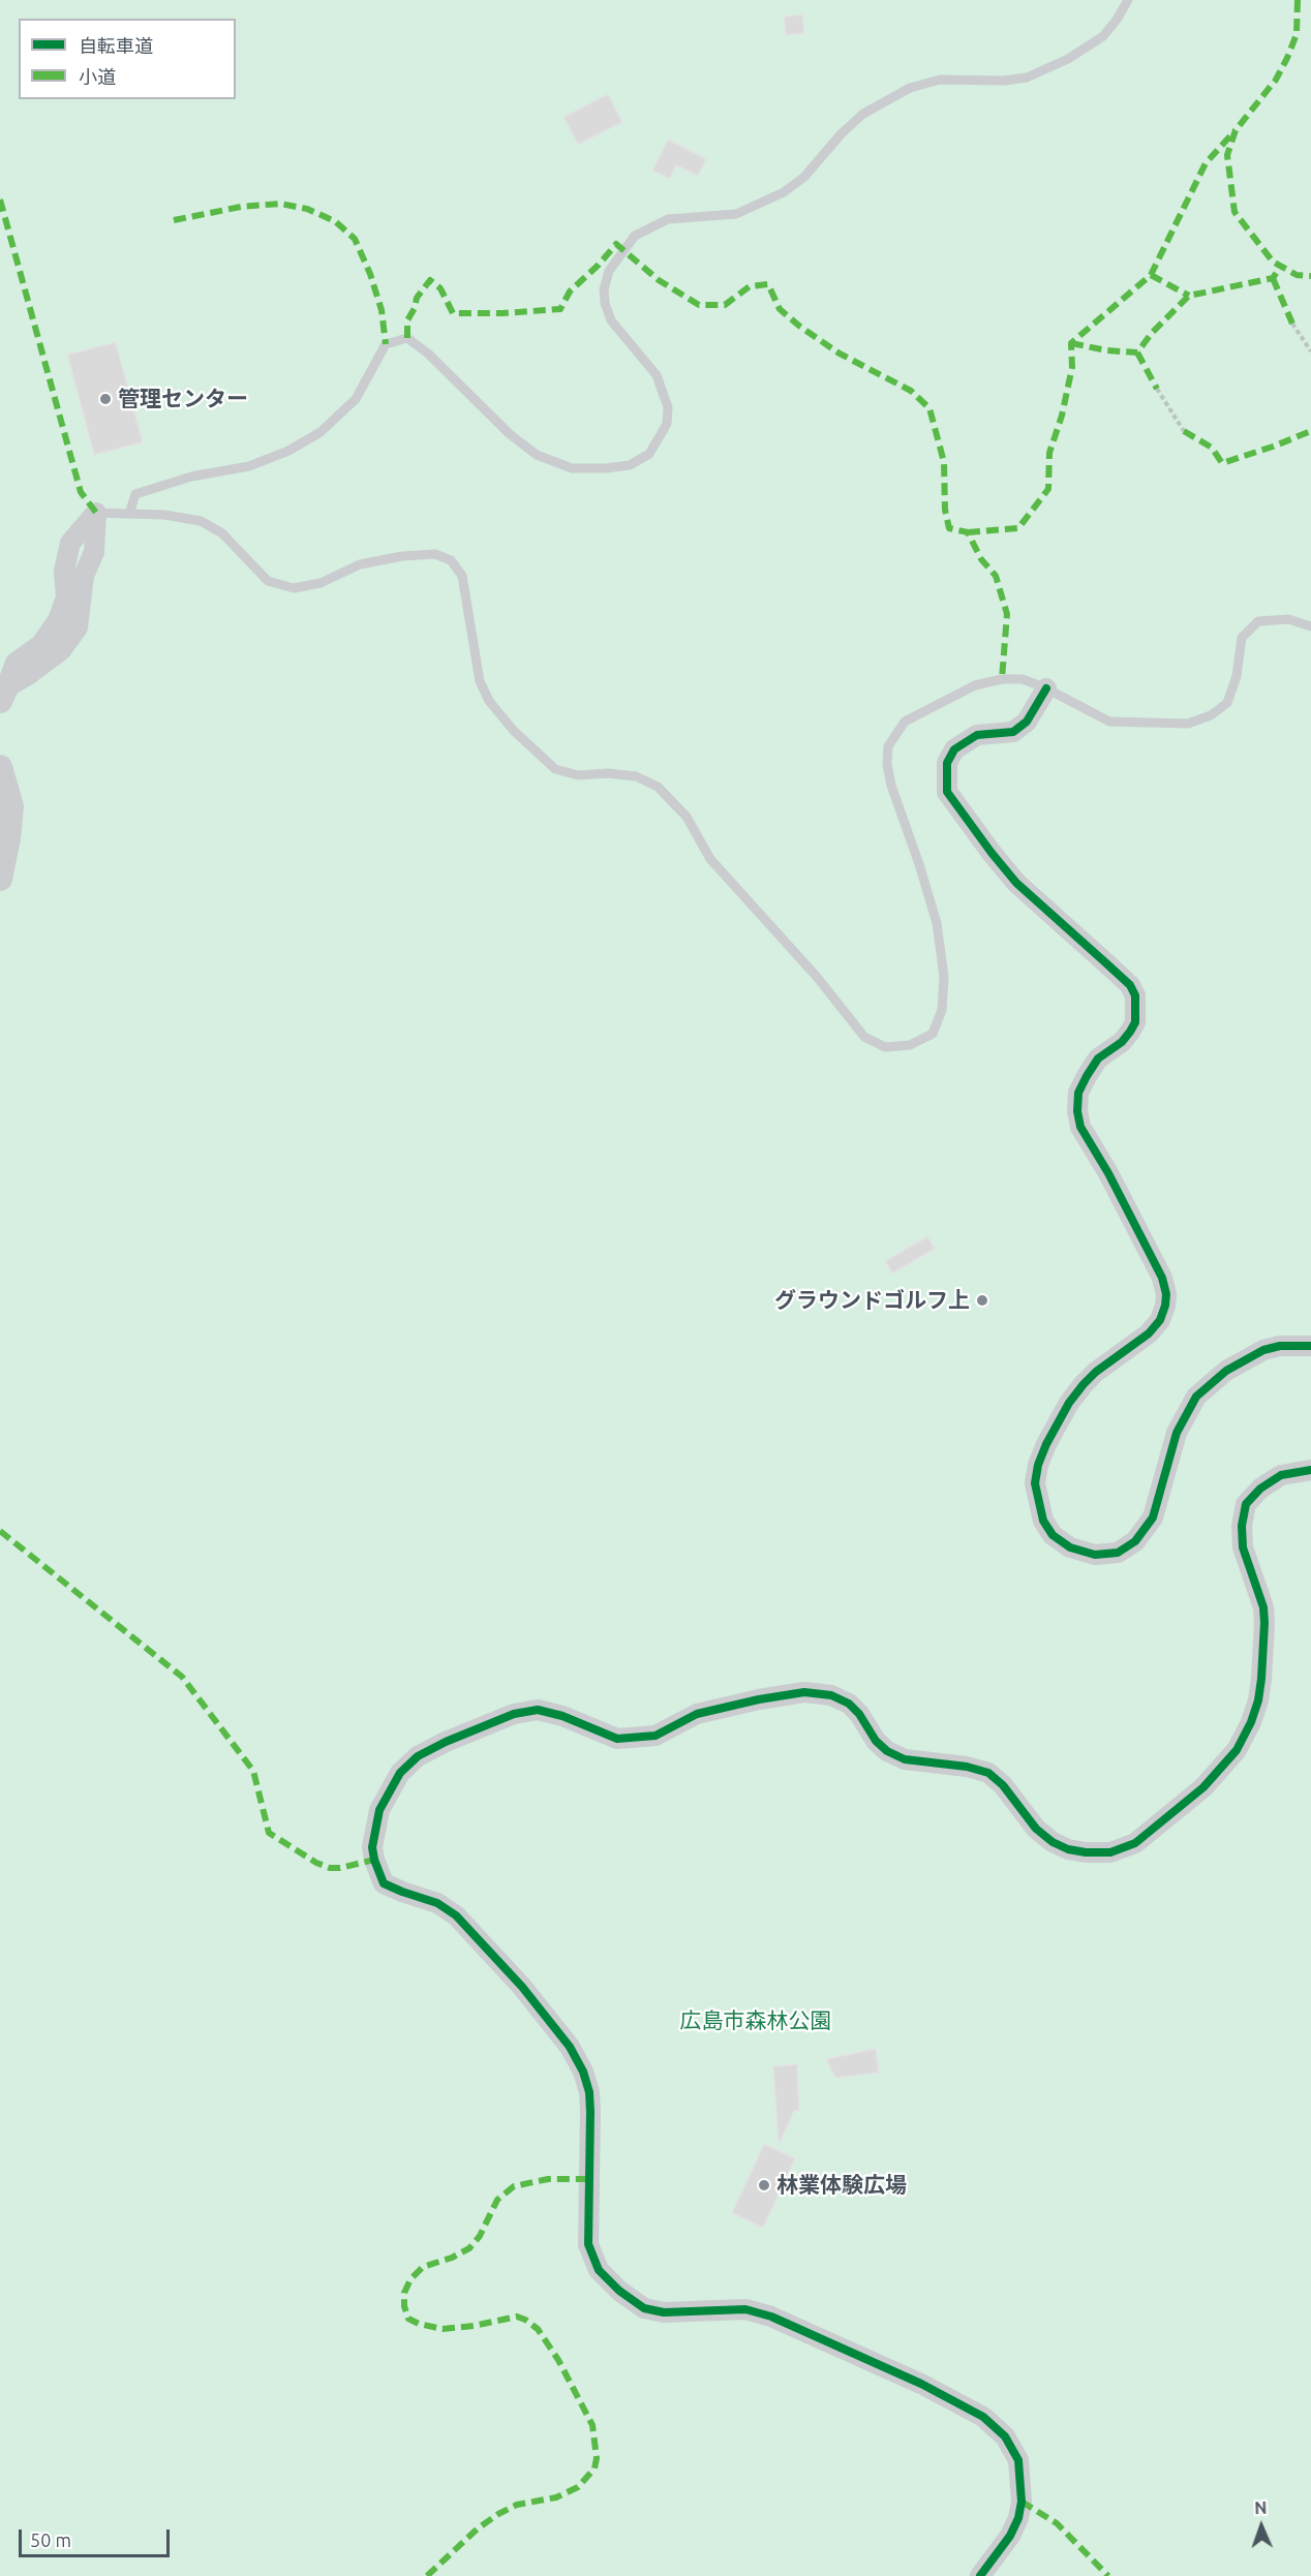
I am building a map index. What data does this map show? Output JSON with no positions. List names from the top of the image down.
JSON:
{
  "parks": ["広島市森林公園"],
  "places": ["管理センター", "グラウンドゴルフ上", "林業体験広場"],
  "legend": ["自転車道", "小道"],
  "scale_bar": "50 m",
  "north": "top"
}
